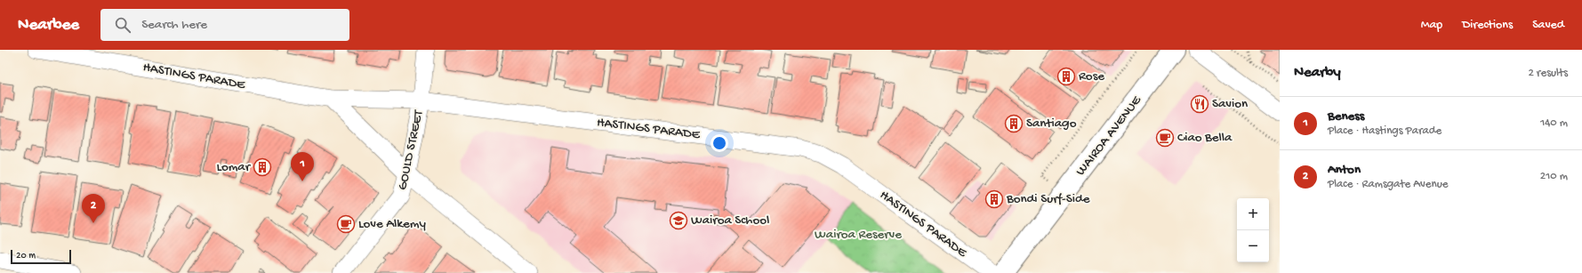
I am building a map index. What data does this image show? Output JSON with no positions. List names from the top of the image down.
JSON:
{
  "streets": {
    "street": ["HASTINGS PARADE", "WAIROA AVENUE", "GOULD STREET"]
  },
  "crossings": [
    ["HASTINGS PARADE", "GOULD STREET"]
  ],
  "parks": ["Wairoa Reserve"],
  "places": {
    "building": [
      "Rose",
      "Santiago",
      "Lomar",
      "Bondi Surf-Side"
    ],
    "restaurant": ["Savion"],
    "cafe": ["Ciao Bella", "Love Alkemy"],
    "school or university": ["Wairoa School"]
  },
  "scale_bar": "20 m",
  "page": {
    "header": "Nearbee",
    "search": "Search here",
    "nav": ["Map", "Directions", "Saved"],
    "heading": ["Nearby", "2 results"],
    "list": [
      {
        "mark": "1",
        "name": "Beness",
        "note": "Place · Hastings Parade",
        "value": "140 m"
      },
      {
        "mark": "2",
        "name": "Anton",
        "note": "Place · Ramsgate Avenue",
        "value": "210 m"
      }
    ],
    "pins": ["1", "2"],
    "map_buttons": ["+", "−"],
    "scale": "20 m"
  }
}
